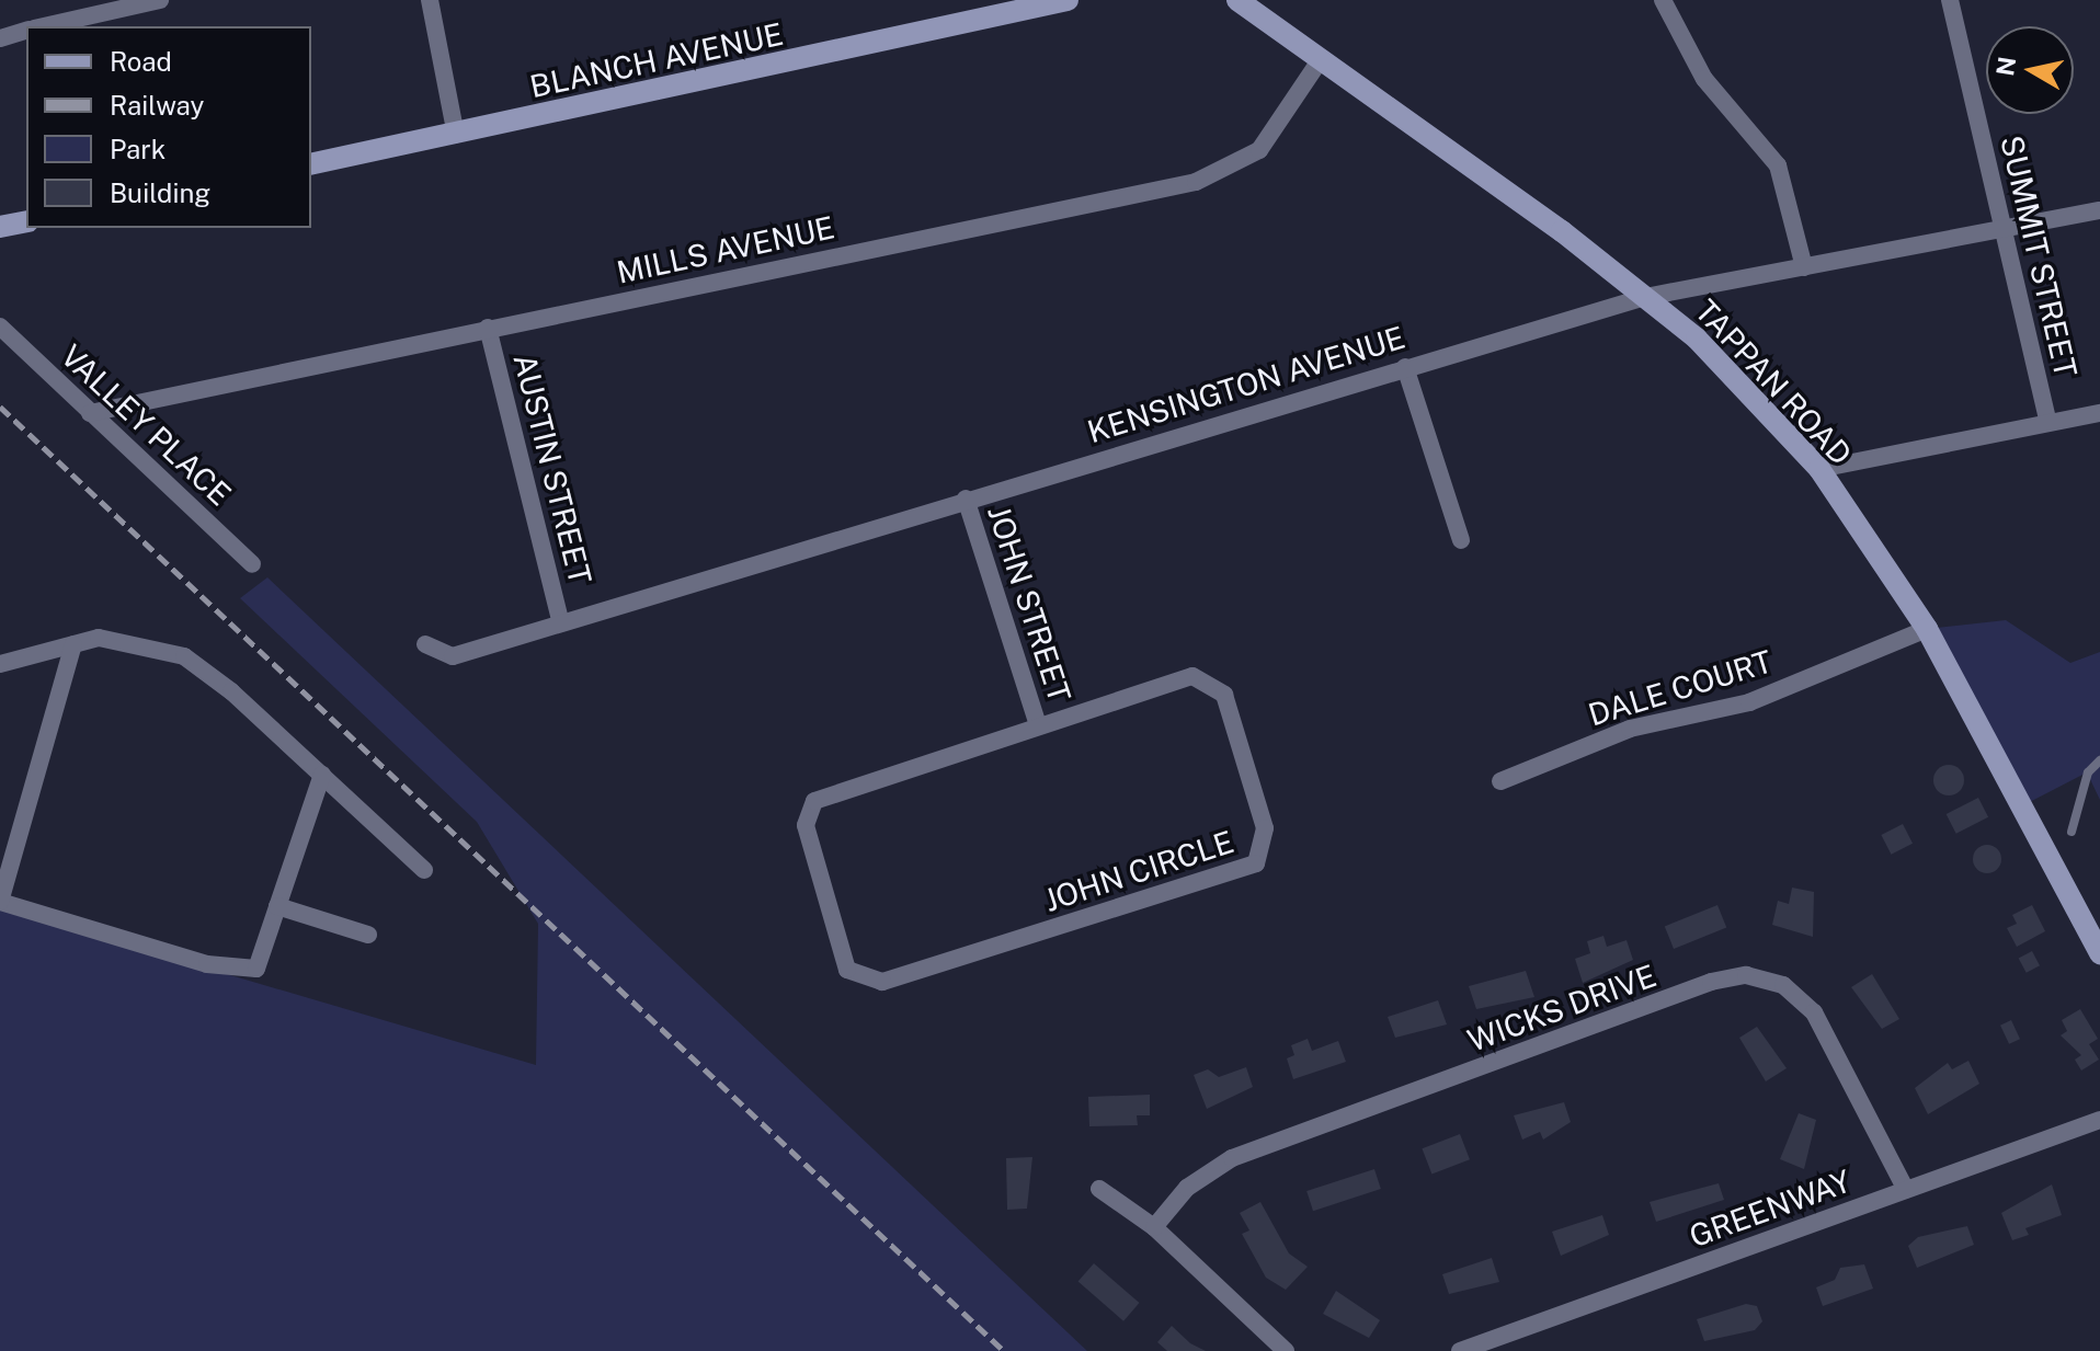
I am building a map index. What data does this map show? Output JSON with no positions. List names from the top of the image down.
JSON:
{
  "streets": {
    "street": [
      "BLANCH AVENUE",
      "MILLS AVENUE",
      "SUMMIT STREET",
      "TAPPAN ROAD",
      "KENSINGTON AVENUE",
      "VALLEY PLACE",
      "AUSTIN STREET",
      "JOHN STREET",
      "DALE COURT",
      "JOHN CIRCLE",
      "WICKS DRIVE",
      "GREENWAY"
    ]
  },
  "crossings": [
    ["MILLS AVENUE", "TAPPAN ROAD"],
    ["MILLS AVENUE", "VALLEY PLACE"],
    ["MILLS AVENUE", "AUSTIN STREET"],
    ["SUMMIT STREET", "KENSINGTON AVENUE"],
    ["TAPPAN ROAD", "KENSINGTON AVENUE"],
    ["TAPPAN ROAD", "DALE COURT"],
    ["KENSINGTON AVENUE", "AUSTIN STREET"],
    ["KENSINGTON AVENUE", "JOHN STREET"],
    ["JOHN STREET", "JOHN CIRCLE"],
    ["WICKS DRIVE", "GREENWAY"]
  ],
  "legend": [
    "Road",
    "Railway",
    "Park",
    "Building"
  ],
  "north": "left"
}
